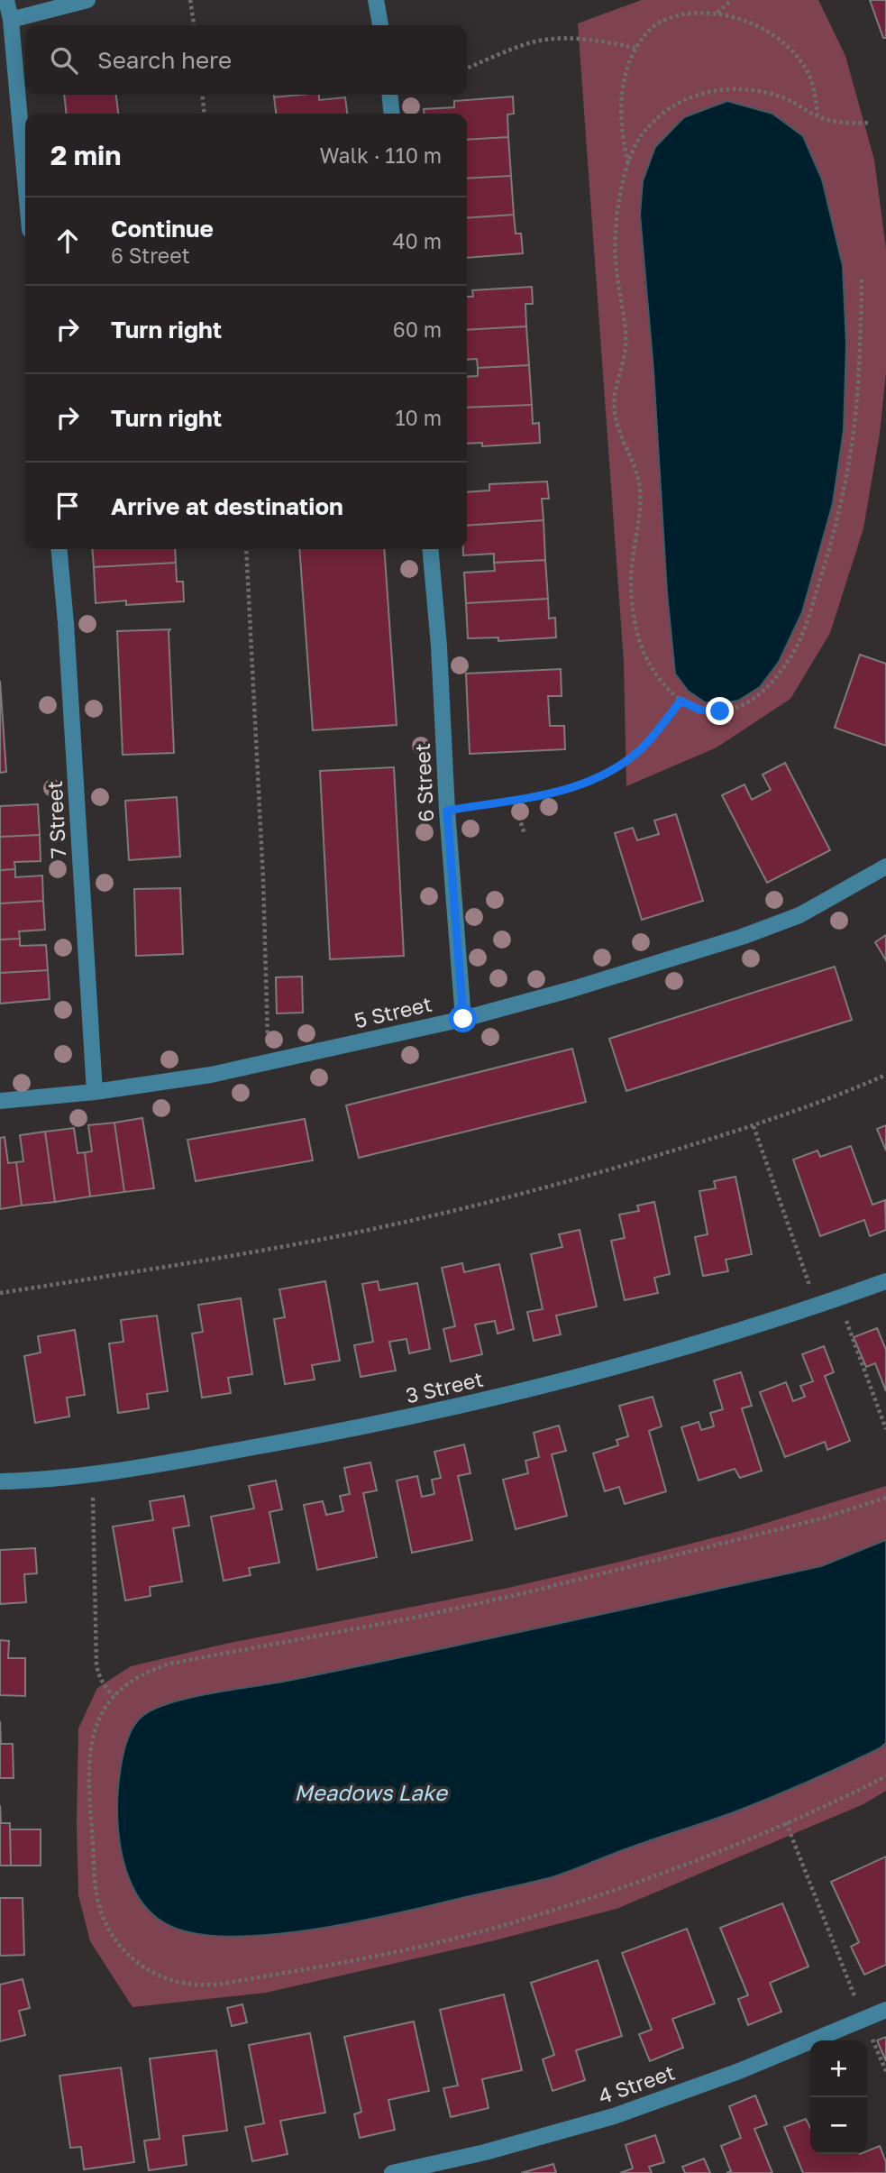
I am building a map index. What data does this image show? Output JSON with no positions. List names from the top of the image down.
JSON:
{
  "streets": {
    "street": [
      "6 Street",
      "7 Street",
      "5 Street",
      "3 Street",
      "4 Street"
    ]
  },
  "crossings": [
    ["6 Street", "5 Street"],
    ["7 Street", "5 Street"]
  ],
  "water": ["Meadows Lake"],
  "page": {
    "search": "Search here",
    "heading": ["2 min", "Walk · 110 m"],
    "list": [
      ["Continue", "6 Street", "40 m"],
      ["Turn right", "60 m"],
      ["Turn right", "10 m"],
      "Arrive at destination"
    ],
    "map_buttons": ["+", "−"]
  }
}
